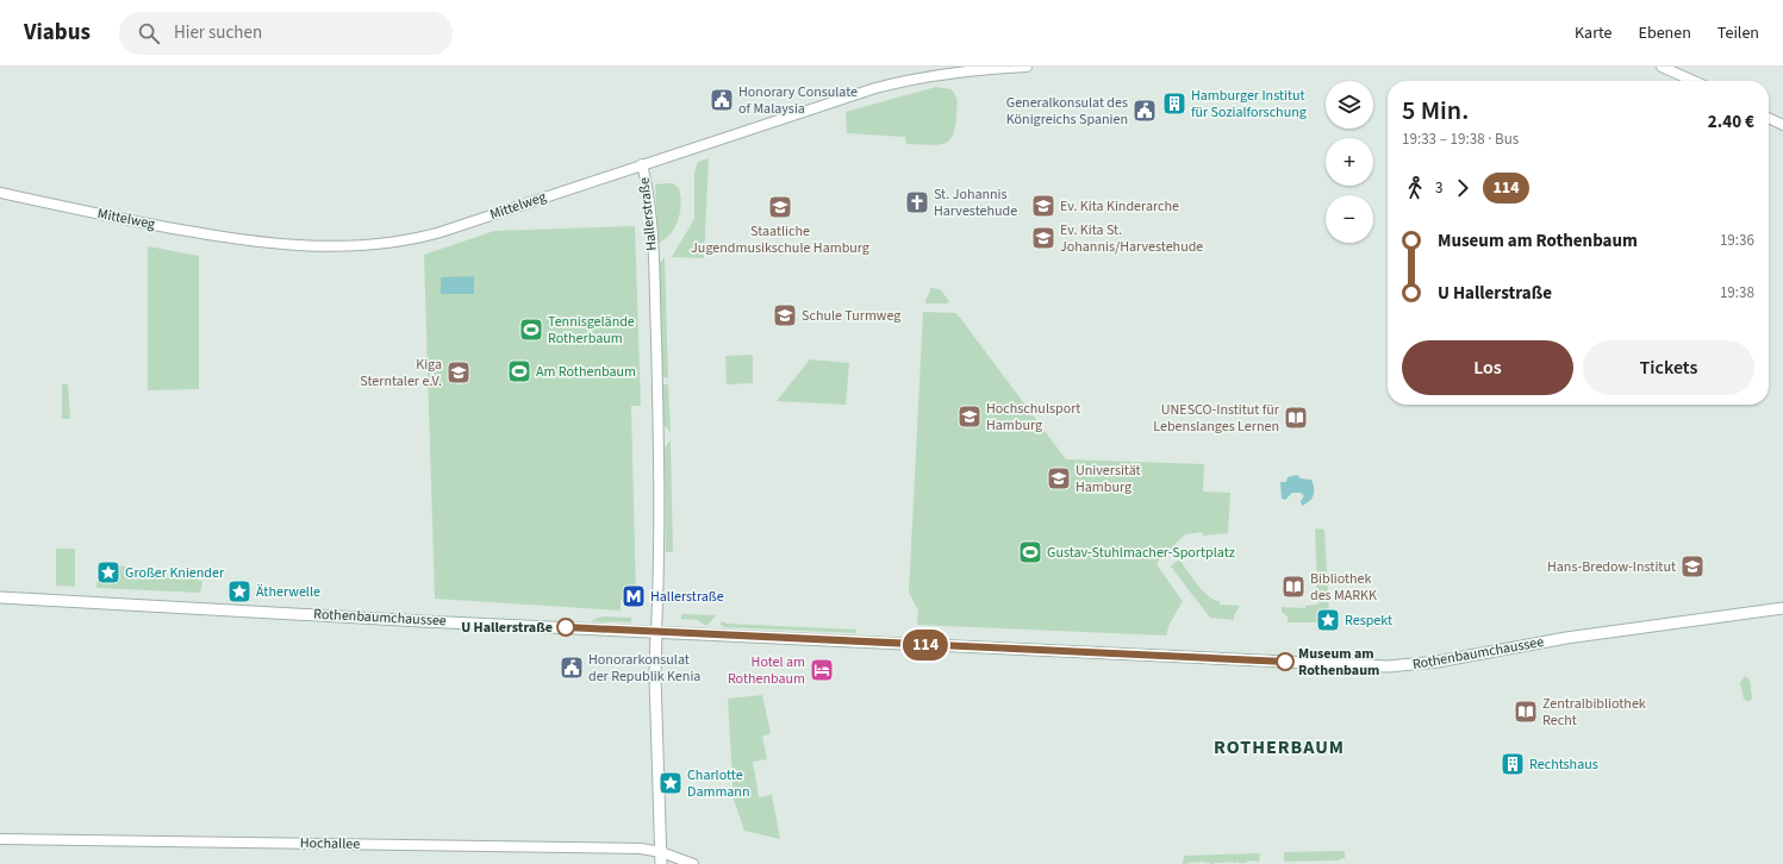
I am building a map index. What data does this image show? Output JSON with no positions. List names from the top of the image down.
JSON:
{
  "streets": {
    "main road": ["Hallerstraße", "Rothenbaumchaussee"],
    "street": ["Mittelweg", "Hochallee"]
  },
  "crossings": [
    ["Mittelweg", "Hallerstraße"],
    ["Hallerstraße", "Rothenbaumchaussee"],
    ["Hallerstraße", "Hochallee"]
  ],
  "districts": ["ROTHERBAUM"],
  "places": {
    "public building": ["Honorary Consulate of Malaysia", "Generalkonsulat des Königreichs Spanien", "Honorarkonsulat der Republik Kenia"],
    "building": ["Hamburger Institut für Sozialforschung", "Rechtshaus"],
    "church": ["St. Johannis Harvestehude"],
    "school or university": [
      "Ev. Kita Kinderarche",
      "Staatliche Jugendmusikschule Hamburg",
      "Ev. Kita St. Johannis/Harvestehude",
      "Schule Turmweg",
      "Kiga Sterntaler e.V.",
      "Hochschulsport Hamburg",
      "Universität Hamburg",
      "Hans-Bredow-Institut"
    ],
    "sports": ["Tennisgelände Rotherbaum", "Am Rothenbaum", "Gustav-Stuhlmacher-Sportplatz"],
    "library": ["UNESCO-Institut für Lebenslanges Lernen", "Bibliothek des MARKK", "Zentralbibliothek Recht"],
    "place": [
      "Großer Kniender",
      "Ätherwelle",
      "Respekt",
      "Charlotte Dammann"
    ],
    "metro station": ["Hallerstraße"],
    "other": ["U Hallerstraße", "Museum am Rothenbaum"],
    "hotel": ["Hotel am Rothenbaum"]
  },
  "lines": ["bus line 114"],
  "page": {
    "header": "Viabus",
    "search": "Hier suchen",
    "nav": ["Karte", "Ebenen", "Teilen"],
    "on_map": "114",
    "map_buttons": ["+", "−"],
    "heading": ["5 Min.", "19:33 – 19:38 · Bus", "2.40 €"],
    "legs": ["3", "114"],
    "list": [
      {
        "name": "Museum am Rothenbaum",
        "value": "19:36"
      },
      {
        "name": "U Hallerstraße",
        "value": "19:38"
      }
    ],
    "buttons": ["Los", "Tickets"]
  }
}
